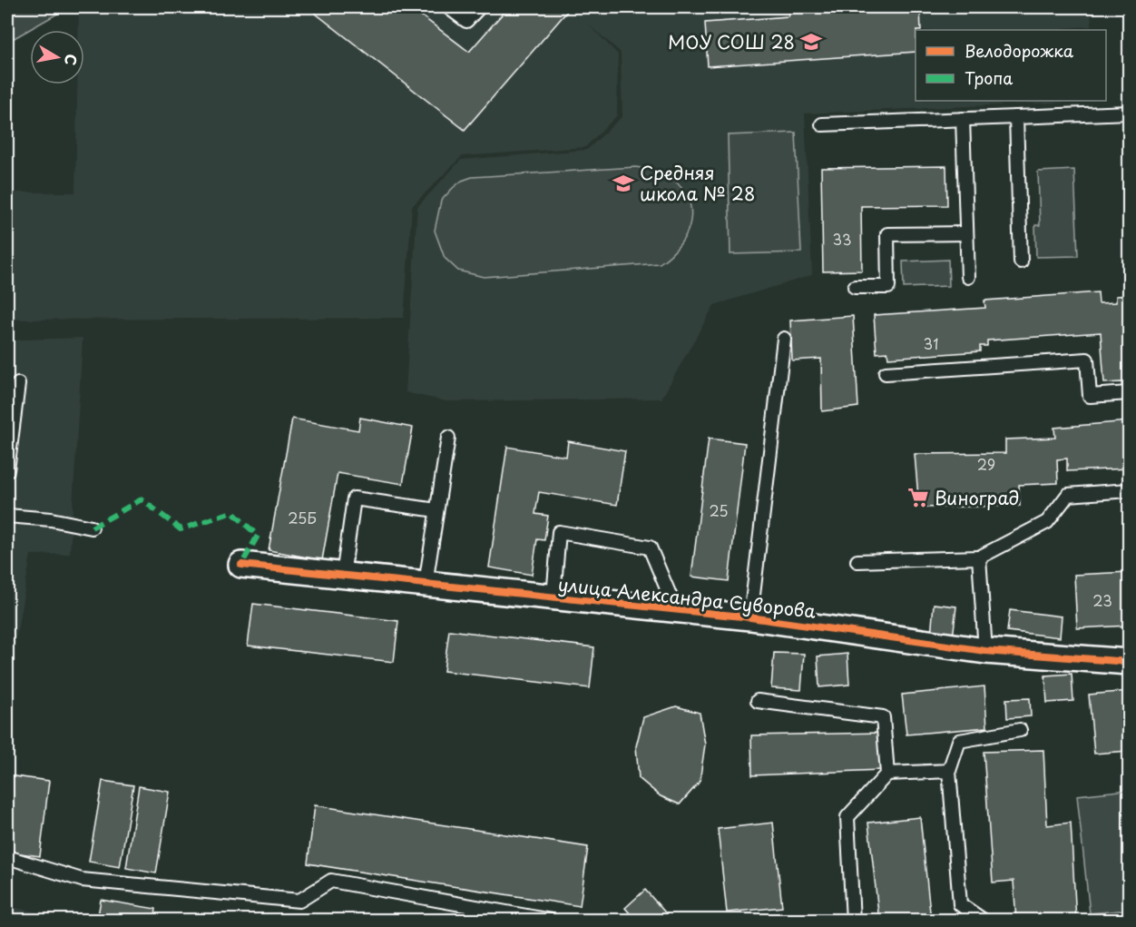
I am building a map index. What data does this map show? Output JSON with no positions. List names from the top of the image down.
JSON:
{
  "streets": {
    "street": ["улица Александра Суворова"]
  },
  "places": {
    "school or university": ["МОУ СОШ 28", "Средняя школа № 28"],
    "supermarket": ["Виноград"]
  },
  "house_numbers": [
    "33",
    "31",
    "29",
    "25",
    "25Б",
    "23"
  ],
  "legend": ["Велодорожка", "Тропа"],
  "north": "right"
}
